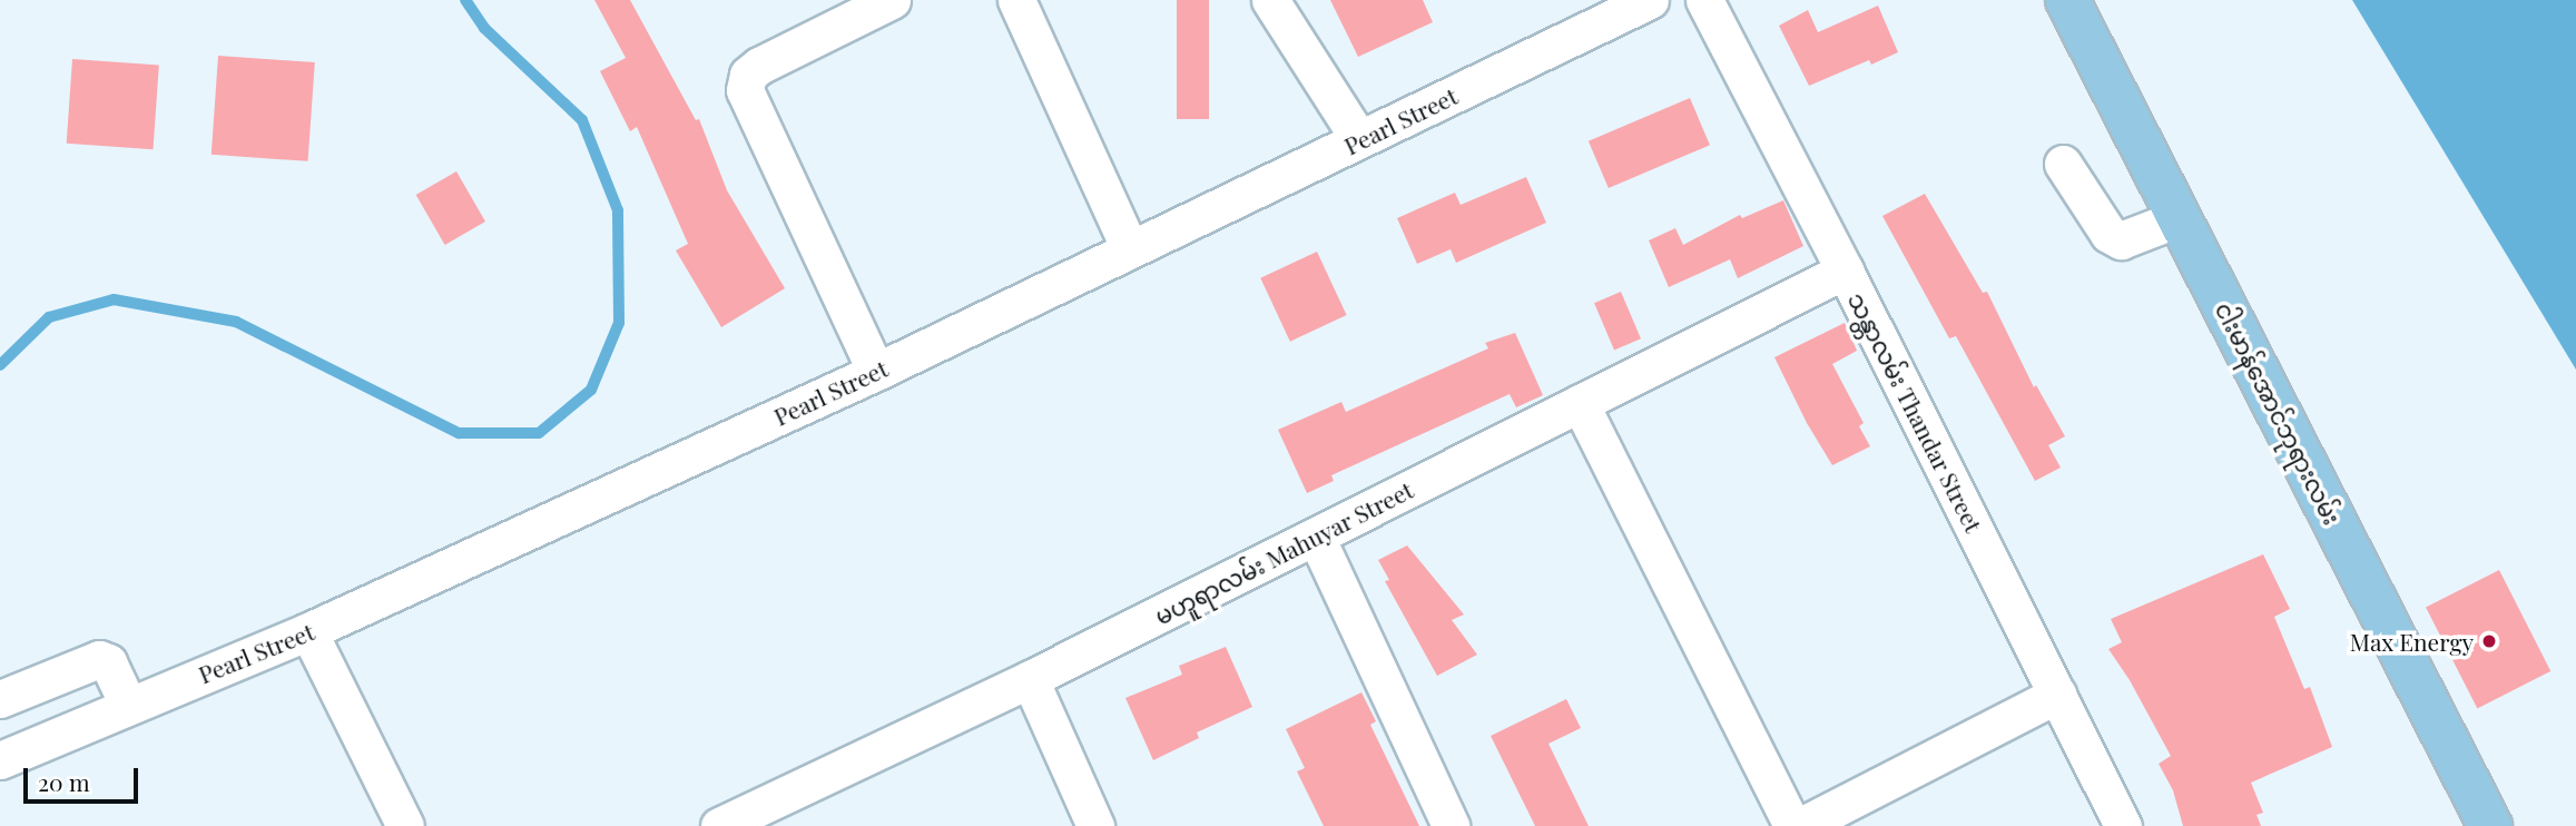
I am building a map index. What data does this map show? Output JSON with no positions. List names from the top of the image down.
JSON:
{
  "streets": {
    "main road": ["ငါးမာန်အောင်ဘုရားလမ်း"],
    "street": ["Pearl Street", "သန္တာလမ်း Thandar Street", "မဟူရာလမ်း Mahuyar Street"]
  },
  "crossings": [
    ["သန္တာလမ်း Thandar Street", "မဟူရာလမ်း Mahuyar Street"]
  ],
  "places": ["Max Energy"],
  "scale_bar": "20 m"
}
